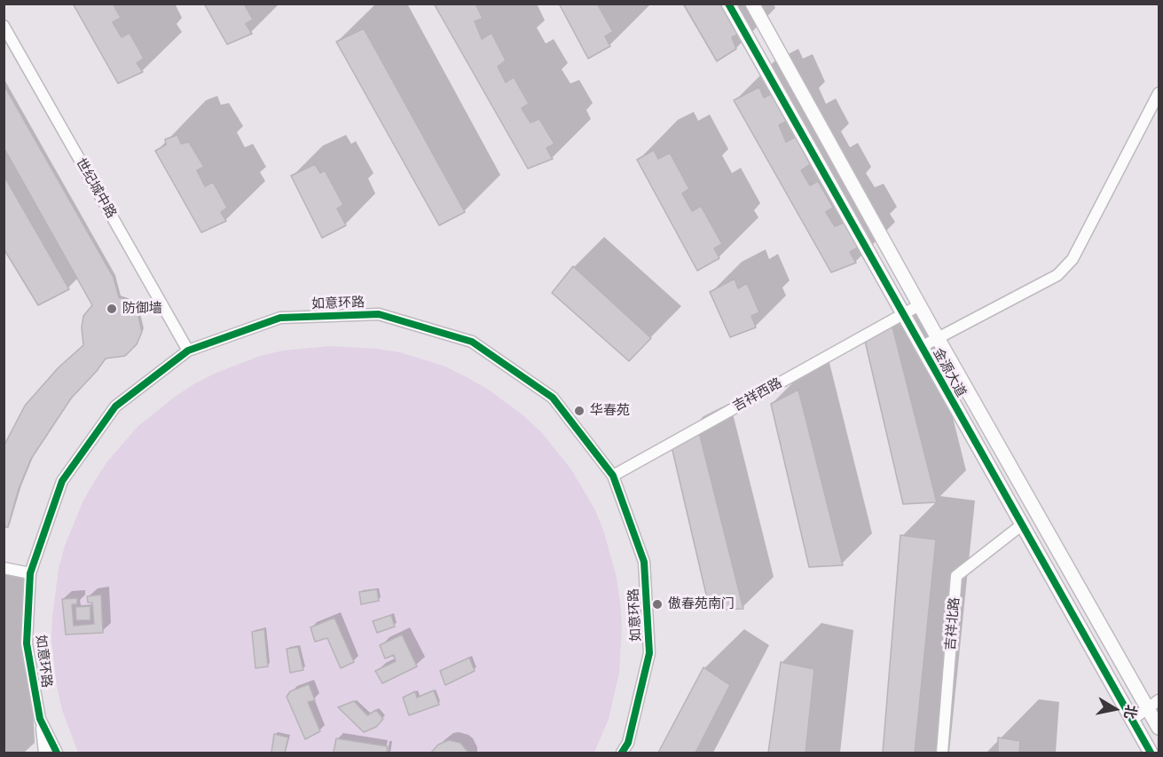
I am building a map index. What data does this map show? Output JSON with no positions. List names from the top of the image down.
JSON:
{
  "streets": {
    "street": [
      "世纪城中路",
      "如意环路",
      "金源大道",
      "吉祥西路",
      "吉祥北路"
    ]
  },
  "crossings": [
    ["世纪城中路", "如意环路"],
    ["如意环路", "吉祥西路"],
    ["金源大道", "吉祥西路"],
    ["金源大道", "吉祥北路"]
  ],
  "places": ["防御墙", "华春苑", "傲春苑南门"],
  "north": "right"
}
